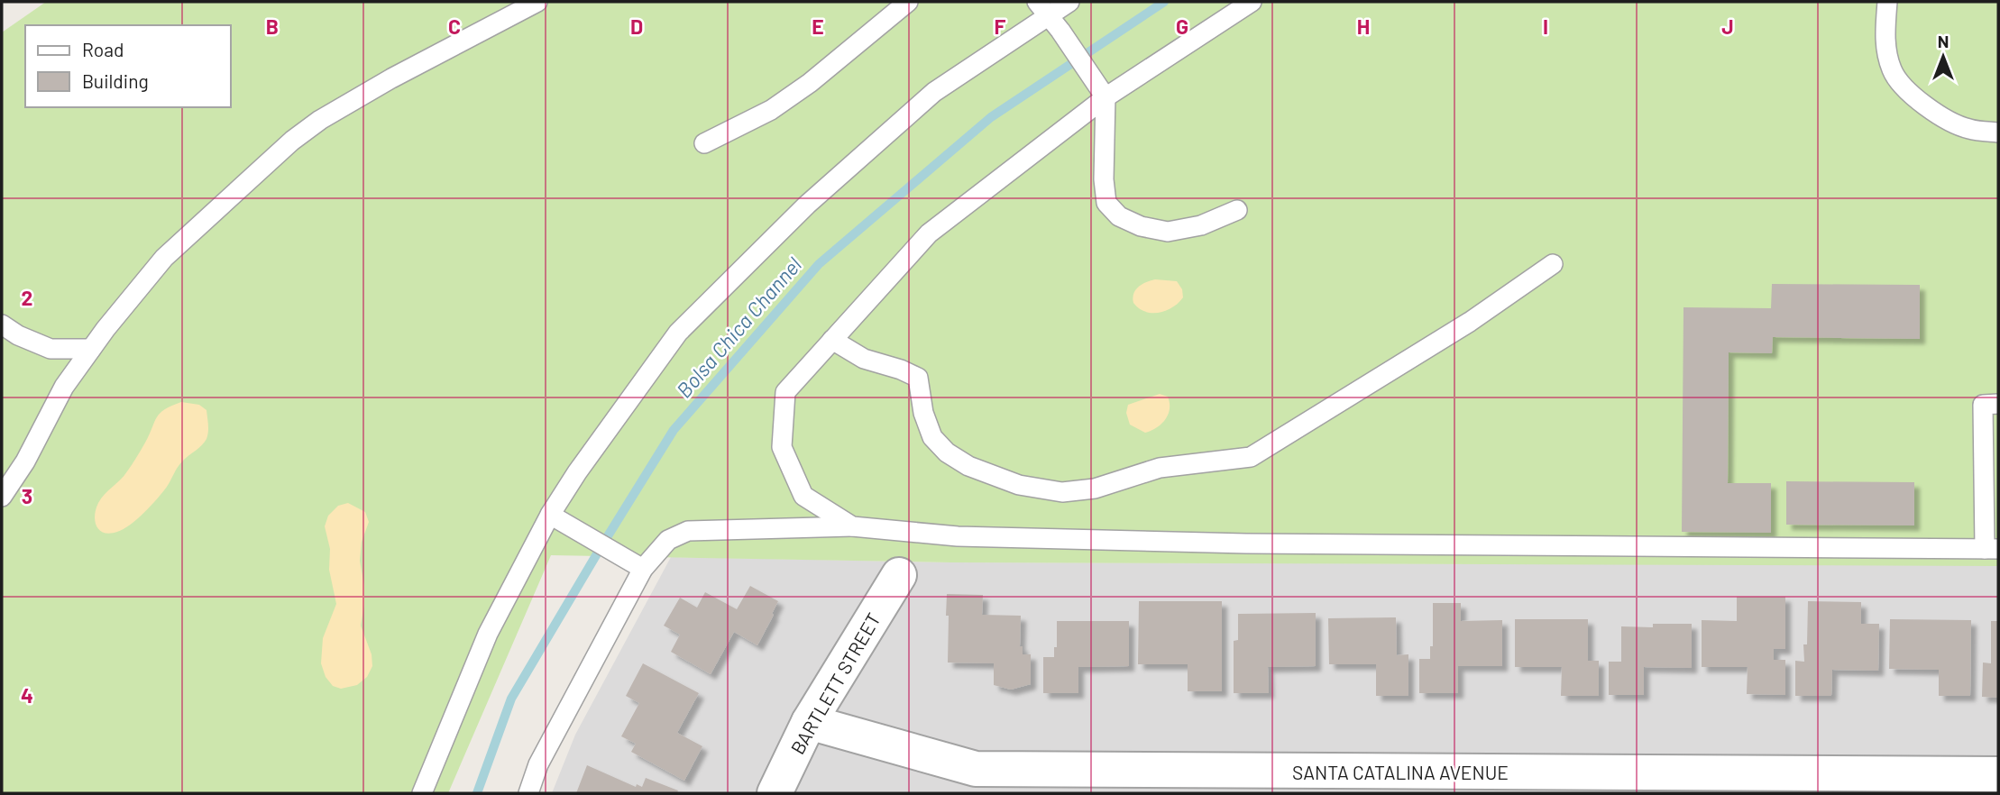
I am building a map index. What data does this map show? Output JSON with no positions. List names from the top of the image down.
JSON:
{
  "streets": {
    "street": ["BARTLETT STREET", "SANTA CATALINA AVENUE"]
  },
  "crossings": [
    ["BARTLETT STREET", "SANTA CATALINA AVENUE"]
  ],
  "water": ["Bolsa Chica Channel"],
  "legend": ["Road", "Building"],
  "north": "top",
  "grid": {
    "columns": [
      "B",
      "C",
      "D",
      "E",
      "F",
      "G",
      "H",
      "I",
      "J"
    ],
    "rows": ["2", "3", "4"]
  }
}
